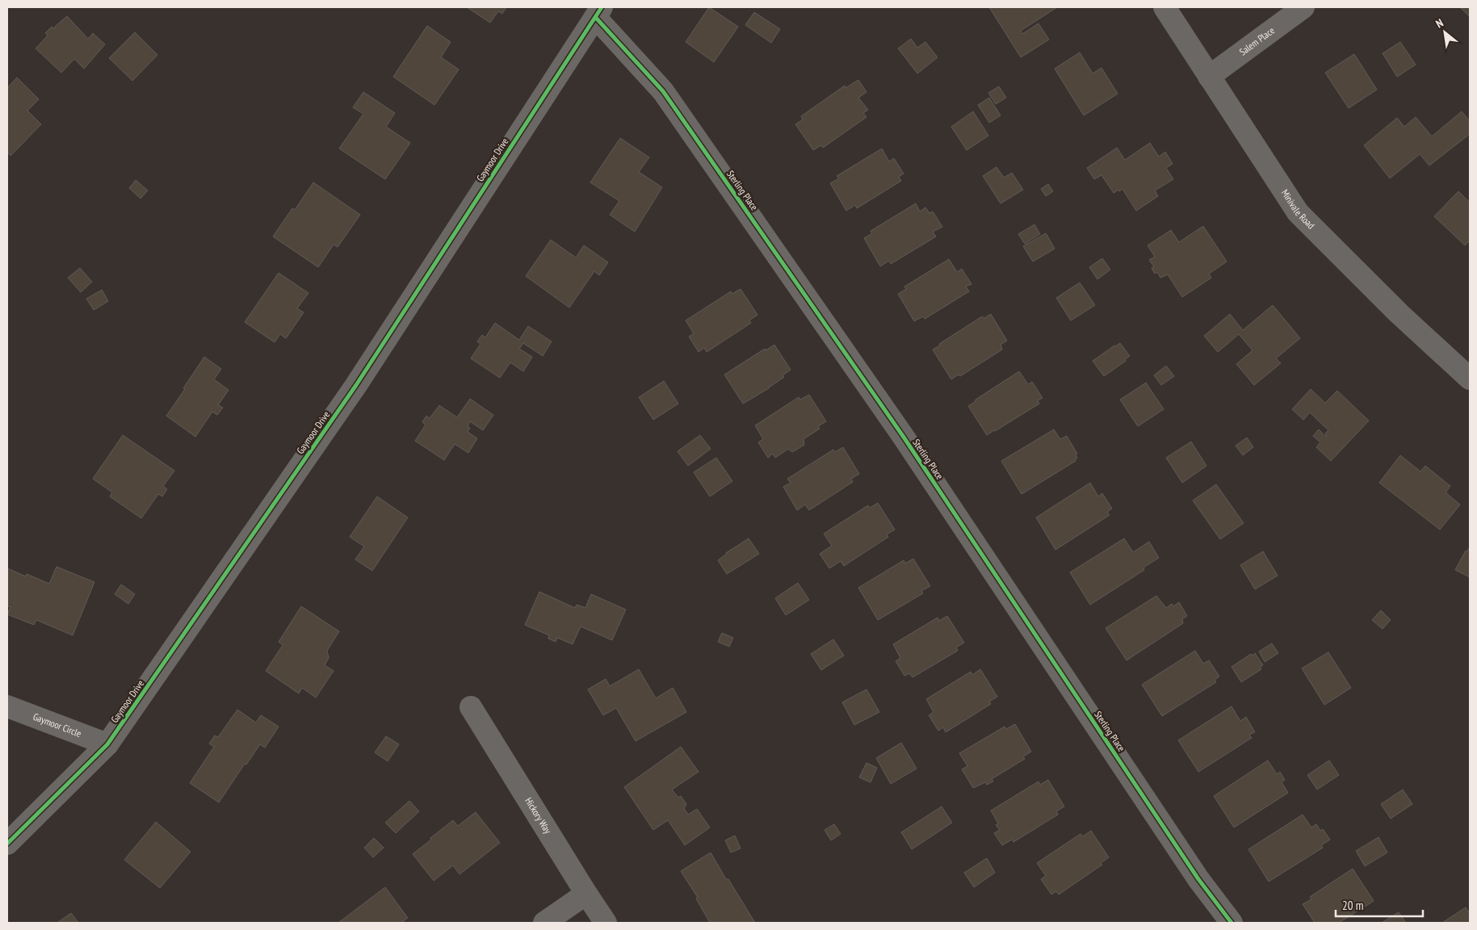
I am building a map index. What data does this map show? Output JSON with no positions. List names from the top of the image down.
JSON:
{
  "streets": {
    "street": [
      "Salem Place",
      "Gaymoor Drive",
      "Sterling Place",
      "Minivale Road",
      "Gaymoor Circle",
      "Hickory Way"
    ]
  },
  "crossings": [
    ["Salem Place", "Minivale Road"],
    ["Gaymoor Drive", "Sterling Place"],
    ["Gaymoor Drive", "Gaymoor Circle"]
  ],
  "scale_bar": "20 m",
  "north": "top left"
}
